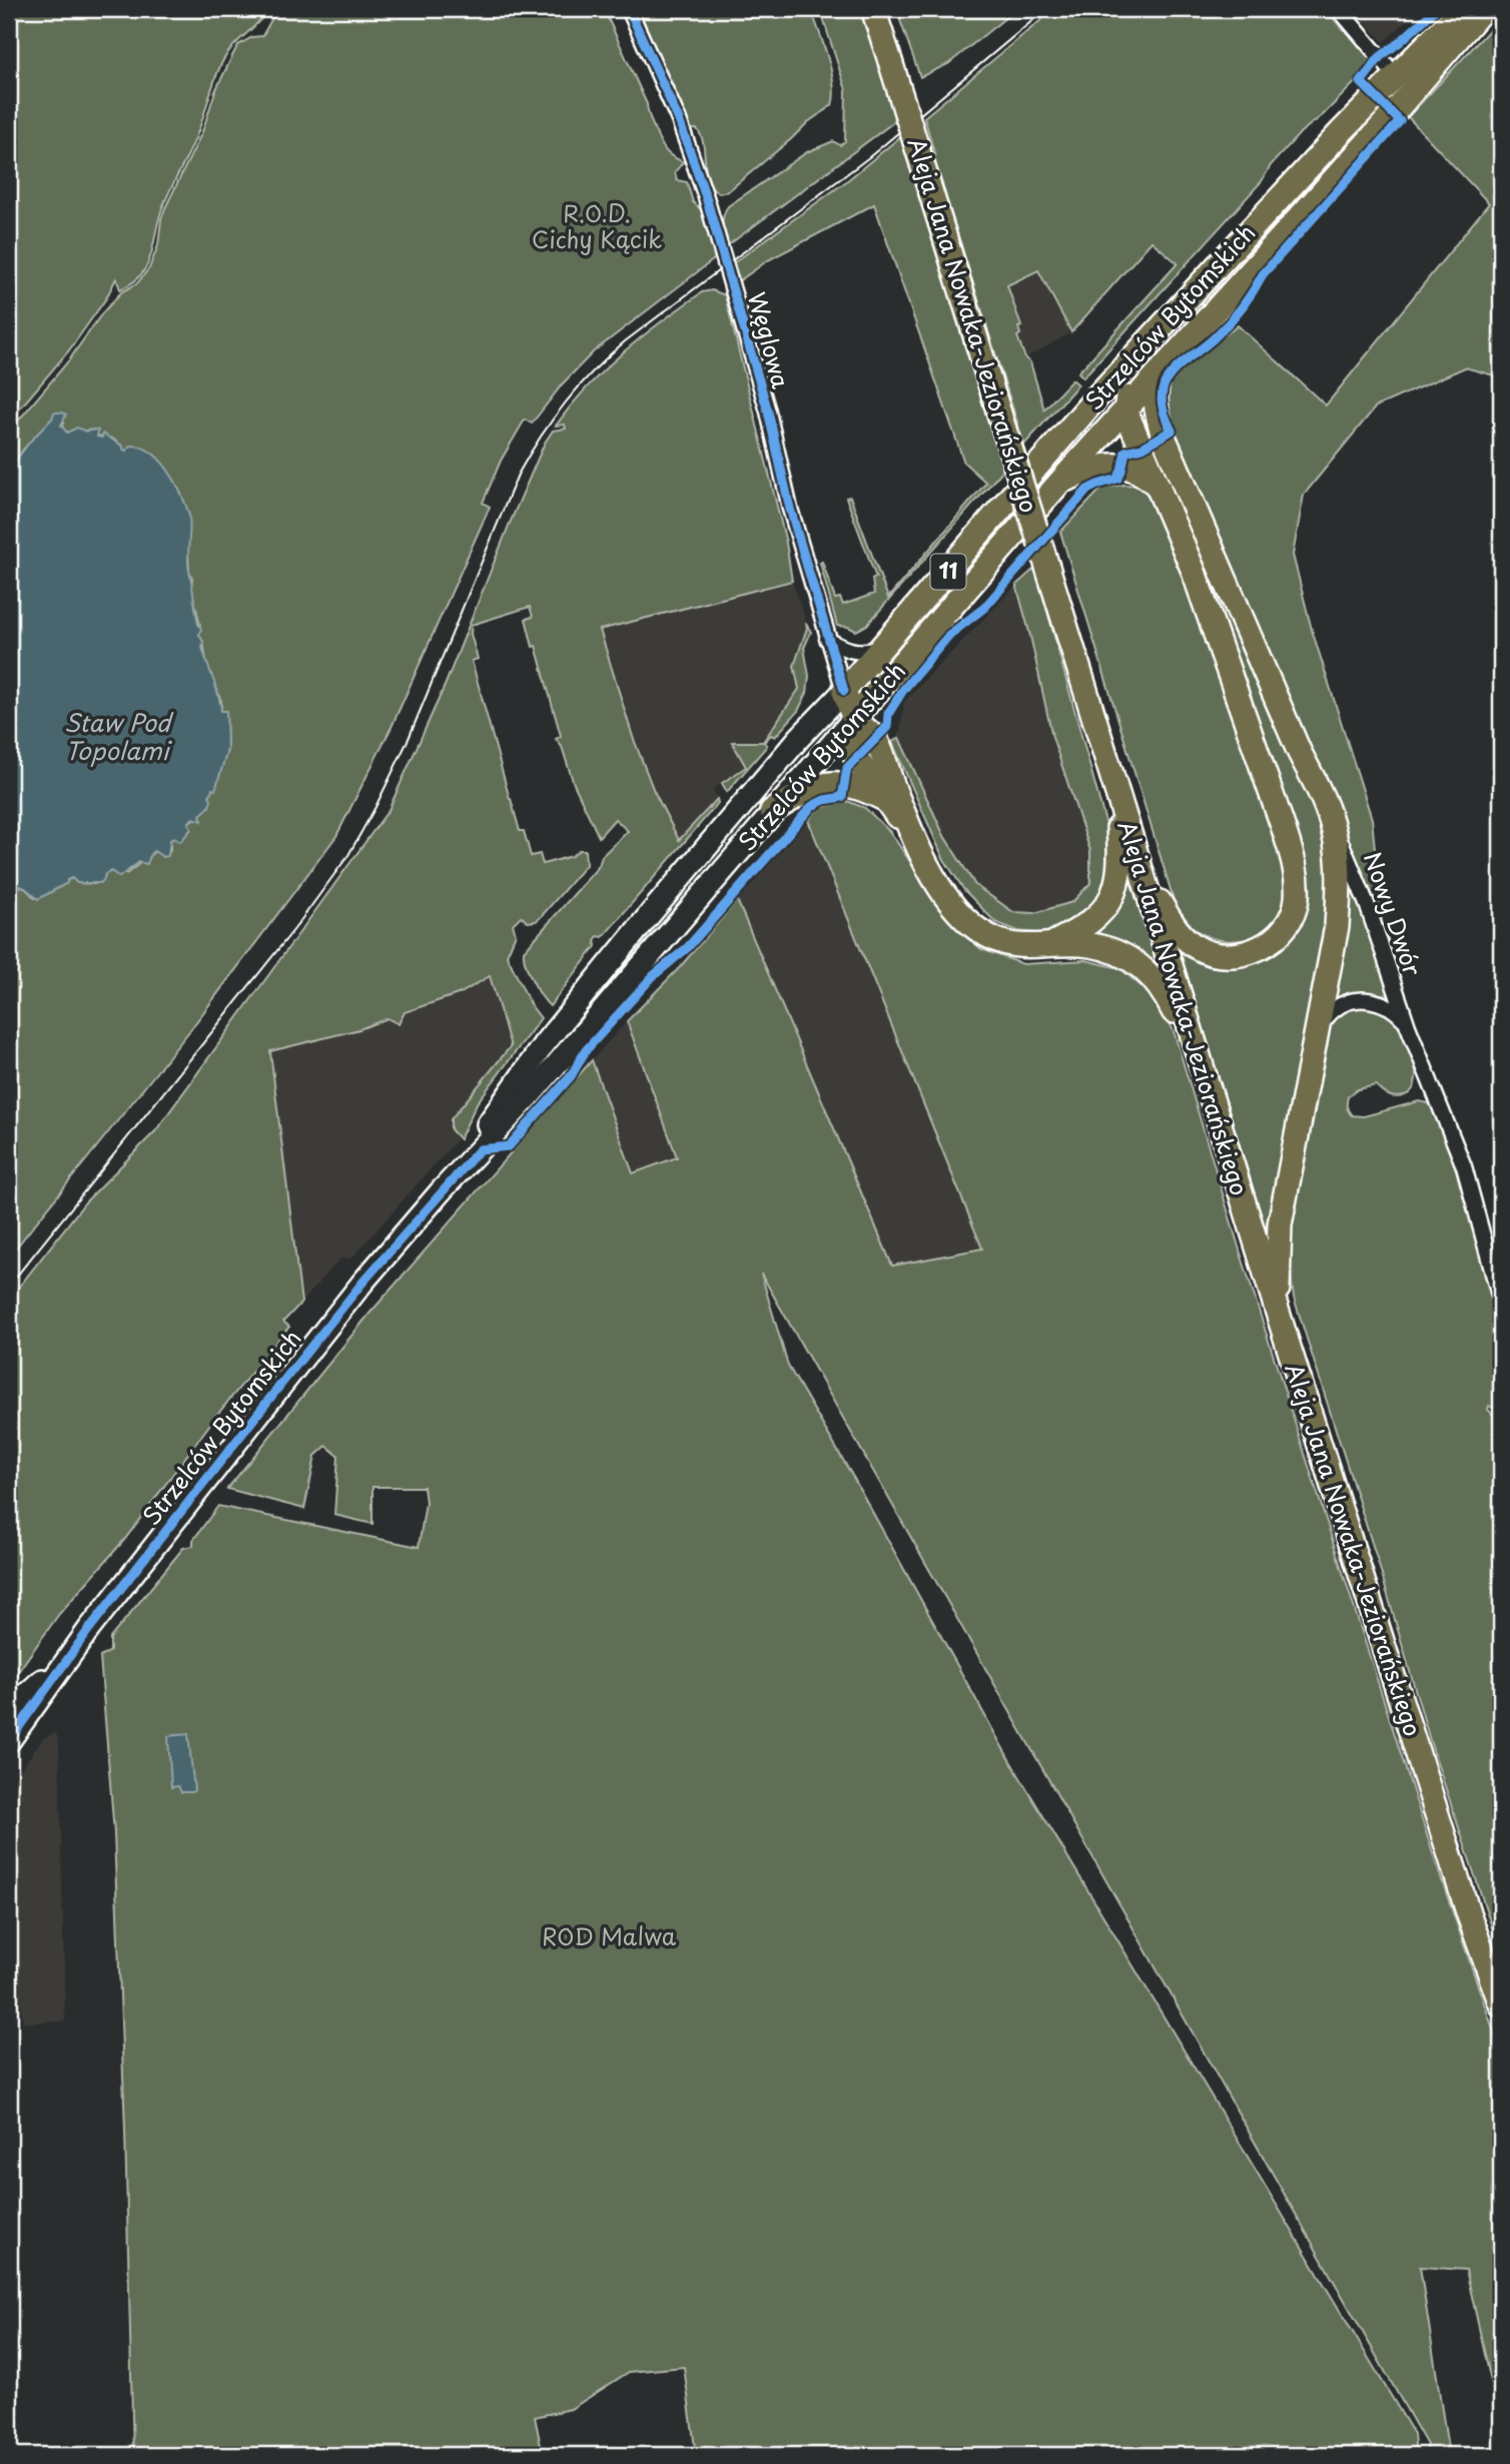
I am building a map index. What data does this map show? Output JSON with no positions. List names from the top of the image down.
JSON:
{
  "streets": {
    "main road": ["Strzelców Bytomskich", "Aleja Jana Nowaka-Jeziorańskiego", "11"],
    "street": ["Węglowa", "Nowy Dwór"]
  },
  "crossings": [
    ["Strzelców Bytomskich", "Węglowa"]
  ],
  "water": ["Staw Pod Topolami"],
  "parks": ["R.O.D. Cichy Kącik", "ROD Malwa"]
}
